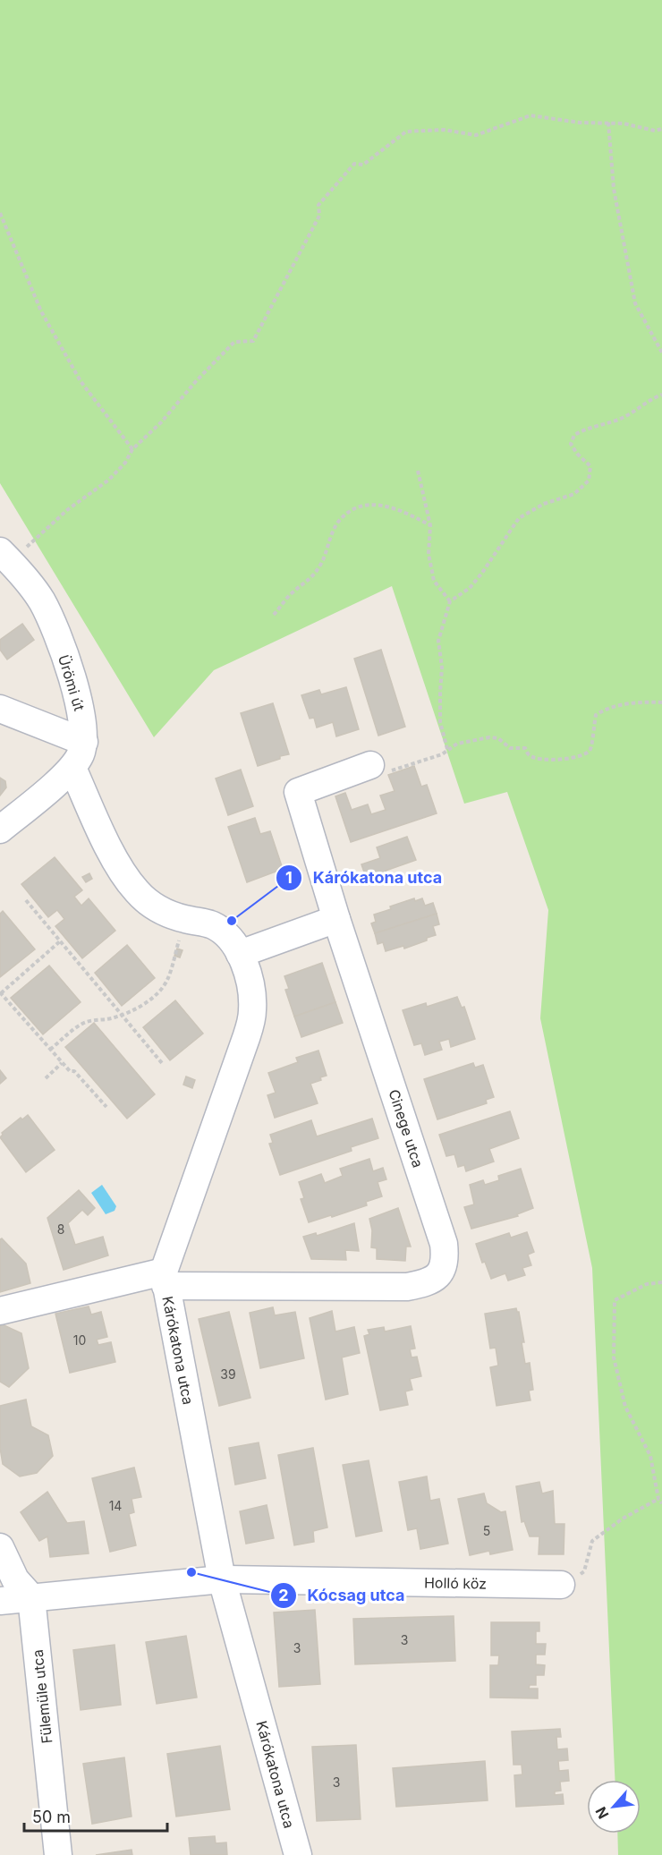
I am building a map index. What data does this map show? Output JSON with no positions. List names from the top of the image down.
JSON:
{
  "streets": {
    "street": [
      "Ürömi út",
      "Cinege utca",
      "Kárókatona utca",
      "Holló köz",
      "Fülemüle utca"
    ]
  },
  "crossings": [
    ["Cinege utca", "Kárókatona utca"],
    ["Kárókatona utca", "Holló köz"],
    ["Holló köz", "Fülemüle utca"]
  ],
  "places": ["Kárókatona utca", "Kócsag utca"],
  "house_numbers": [
    "8",
    "10",
    "39",
    "14",
    "5",
    "3",
    "3",
    "3"
  ],
  "scale_bar": "50 m",
  "north": "bottom left"
}
